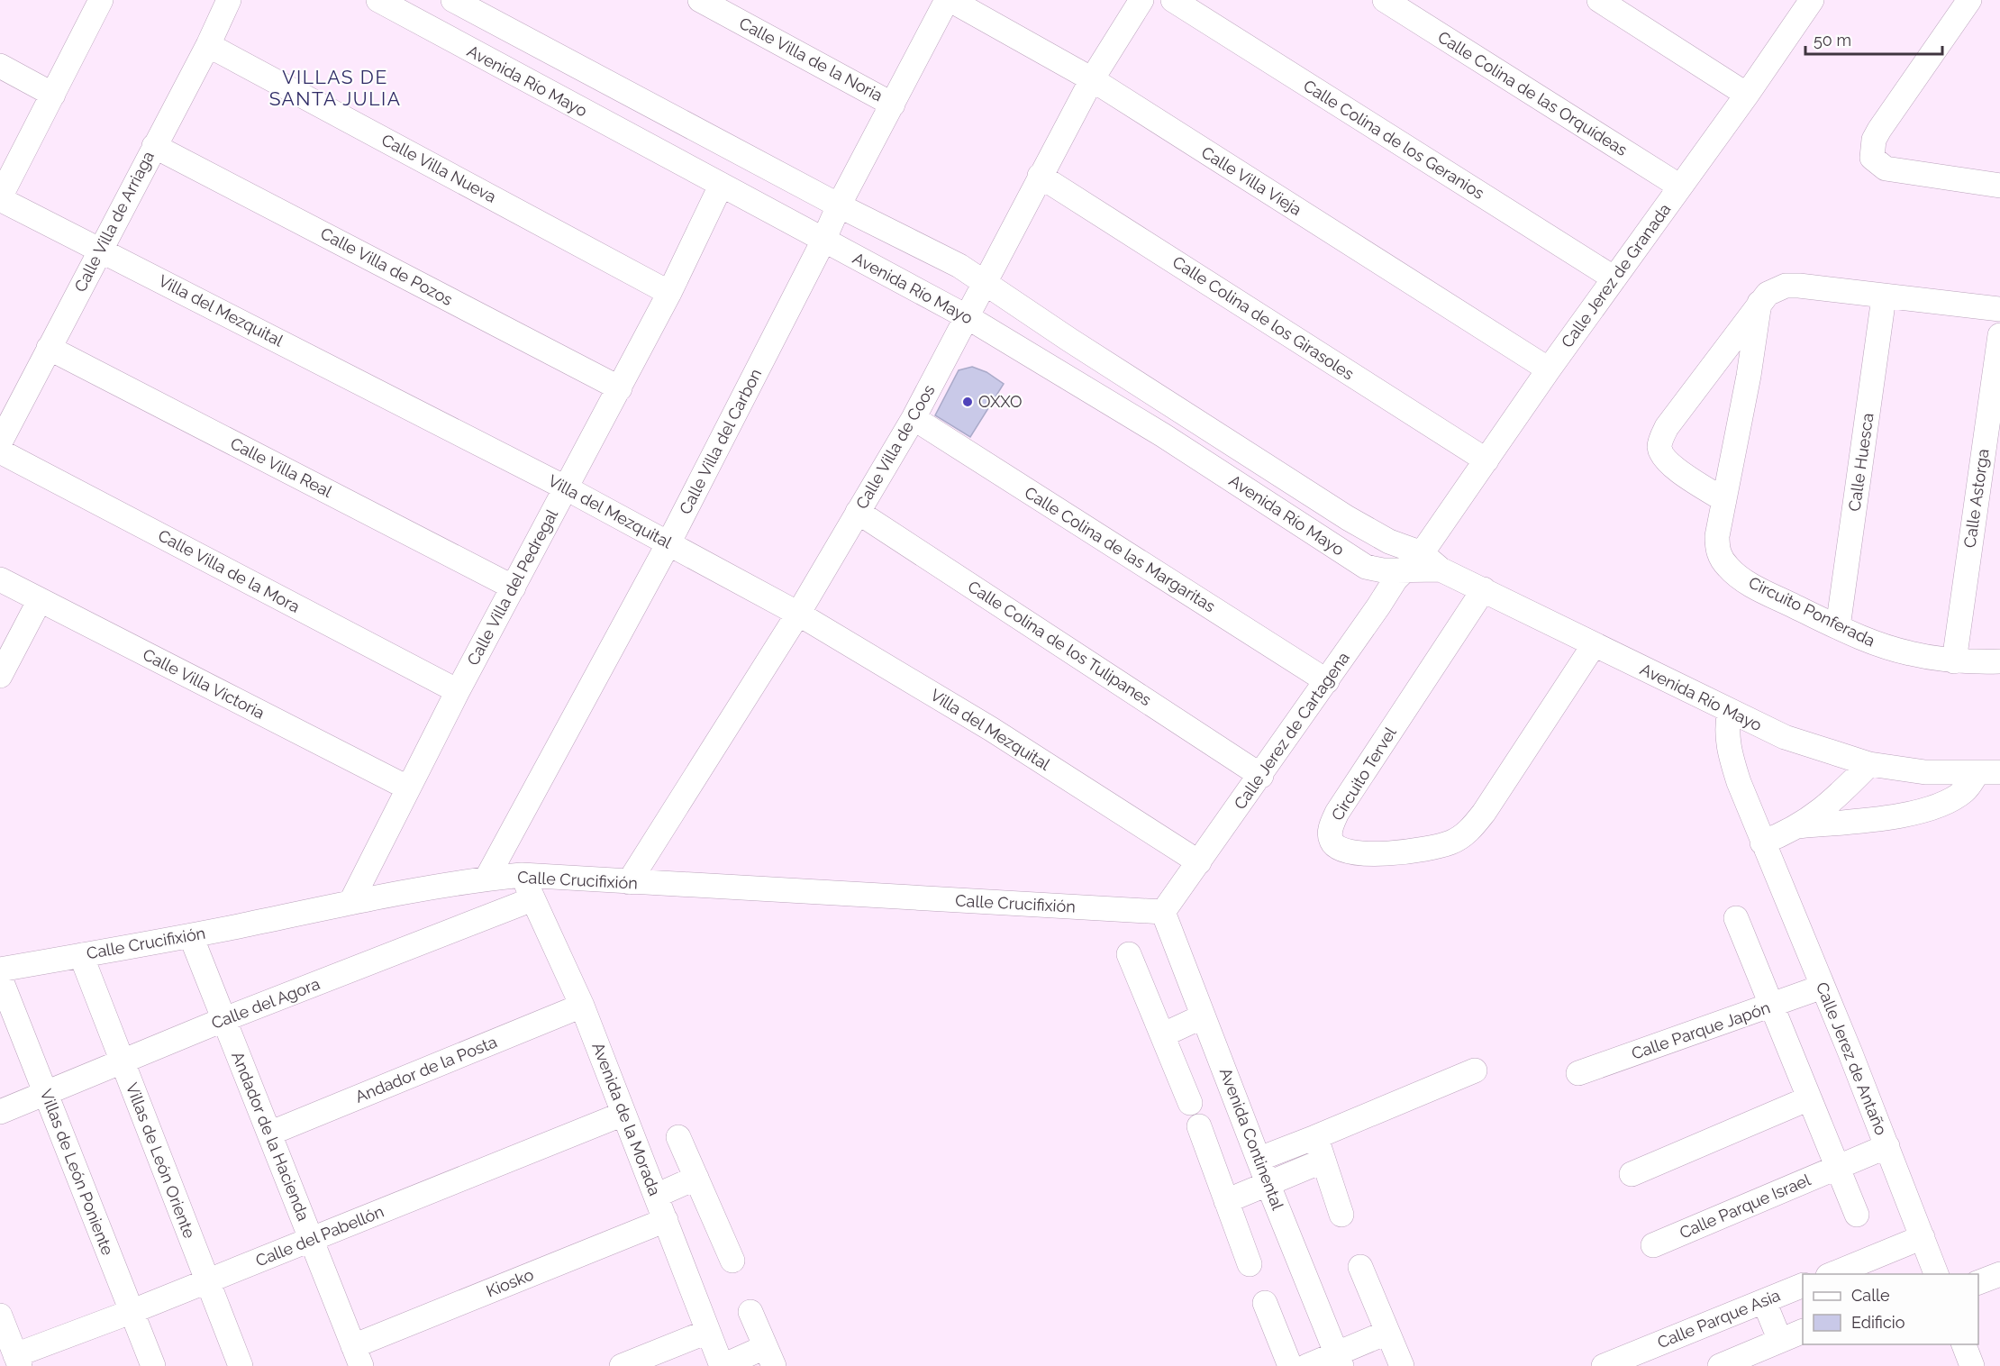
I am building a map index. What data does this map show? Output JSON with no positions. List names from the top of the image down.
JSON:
{
  "streets": {
    "street": [
      "Calle Villa de la Noria",
      "Avenida Río Mayo",
      "Calle Colina de las Orquídeas",
      "Calle Colina de los Geranios",
      "Calle Villa Nueva",
      "Calle Villa Vieja",
      "Calle Villa de Arriaga",
      "Calle Villa de Pozos",
      "Calle Jerez de Granada",
      "Villa del Mezquital",
      "Calle Colina de los Girasoles",
      "Calle Villa del Carbon",
      "Calle Villa de Coos",
      "Calle Huesca",
      "Calle Villa Real",
      "Calle Astorga",
      "Calle Colina de las Margaritas",
      "Calle Villa de la Mora",
      "Calle Villa del Pedregal",
      "Circuito Ponferada",
      "Calle Colina de los Tulipanes",
      "Calle Villa Victoria",
      "Calle Jerez de Cartagena",
      "Circuito Tervel",
      "Calle Crucifixión",
      "Calle del Agora",
      "Calle Parque Japón",
      "Calle Jerez de Antaño",
      "Andador de la Posta",
      "Avenida de la Morada",
      "Andador de la Hacienda",
      "Avenida Continental",
      "Villas de León Oriente",
      "Villas de León Poniente",
      "Calle Parque Israel",
      "Calle del Pabellón",
      "Kiosko",
      "Calle Parque Asia"
    ]
  },
  "crossings": [
    ["Calle Villa de la Noria", "Calle Villa del Carbon"],
    ["Avenida Río Mayo", "Calle Jerez de Granada"],
    ["Avenida Río Mayo", "Calle Villa del Carbon"],
    ["Avenida Río Mayo", "Calle Villa de Coos"],
    ["Avenida Río Mayo", "Calle Villa del Pedregal"],
    ["Avenida Río Mayo", "Calle Jerez de Cartagena"],
    ["Avenida Río Mayo", "Circuito Tervel"],
    ["Avenida Río Mayo", "Calle Jerez de Antaño"],
    ["Calle Colina de las Orquídeas", "Calle Jerez de Granada"],
    ["Calle Colina de los Geranios", "Calle Jerez de Granada"],
    ["Calle Villa Nueva", "Calle Villa de Arriaga"],
    ["Calle Villa Nueva", "Calle Villa del Pedregal"],
    ["Calle Villa Vieja", "Calle Jerez de Granada"],
    ["Calle Villa Vieja", "Calle Villa del Carbon"],
    ["Calle Villa Vieja", "Calle Villa de Coos"],
    ["Calle Villa de Arriaga", "Calle Villa de Pozos"],
    ["Calle Villa de Arriaga", "Villa del Mezquital"],
    ["Calle Villa de Arriaga", "Calle Villa Real"],
    ["Calle Villa de Pozos", "Calle Villa del Pedregal"],
    ["Calle Jerez de Granada", "Calle Colina de los Girasoles"],
    ["Calle Jerez de Granada", "Calle Jerez de Cartagena"],
    ["Villa del Mezquital", "Calle Villa del Carbon"],
    ["Villa del Mezquital", "Calle Villa de Coos"],
    ["Villa del Mezquital", "Calle Villa del Pedregal"],
    ["Villa del Mezquital", "Calle Jerez de Cartagena"],
    ["Calle Colina de los Girasoles", "Calle Villa de Coos"],
    ["Calle Villa del Carbon", "Calle Crucifixión"],
    ["Calle Villa de Coos", "Calle Colina de las Margaritas"],
    ["Calle Villa de Coos", "Calle Colina de los Tulipanes"],
    ["Calle Villa de Coos", "Calle Crucifixión"],
    ["Calle Huesca", "Circuito Ponferada"],
    ["Calle Villa Real", "Calle Villa del Pedregal"],
    ["Calle Astorga", "Circuito Ponferada"],
    ["Calle Colina de las Margaritas", "Calle Jerez de Cartagena"],
    ["Calle Villa de la Mora", "Calle Villa del Pedregal"],
    ["Calle Villa del Pedregal", "Calle Villa Victoria"],
    ["Calle Villa del Pedregal", "Calle Crucifixión"],
    ["Calle Colina de los Tulipanes", "Calle Jerez de Cartagena"],
    ["Calle Jerez de Cartagena", "Calle Crucifixión"],
    ["Calle Jerez de Cartagena", "Avenida Continental"],
    ["Calle Crucifixión", "Avenida de la Morada"],
    ["Calle Crucifixión", "Andador de la Hacienda"],
    ["Calle Crucifixión", "Avenida Continental"],
    ["Calle Crucifixión", "Villas de León Oriente"],
    ["Calle del Agora", "Avenida de la Morada"],
    ["Calle del Agora", "Andador de la Hacienda"],
    ["Calle del Agora", "Villas de León Oriente"],
    ["Calle del Agora", "Villas de León Poniente"],
    ["Calle Parque Japón", "Calle Jerez de Antaño"],
    ["Calle Jerez de Antaño", "Calle Parque Israel"],
    ["Andador de la Posta", "Avenida de la Morada"],
    ["Andador de la Posta", "Andador de la Hacienda"],
    ["Avenida de la Morada", "Calle del Pabellón"],
    ["Avenida de la Morada", "Kiosko"],
    ["Andador de la Hacienda", "Calle del Pabellón"],
    ["Andador de la Hacienda", "Kiosko"],
    ["Villas de León Oriente", "Calle del Pabellón"],
    ["Villas de León Poniente", "Calle del Pabellón"]
  ],
  "districts": ["VILLAS DE SANTA JULIA"],
  "places": ["OXXO"],
  "legend": ["Calle", "Edificio"],
  "scale_bar": "50 m"
}
